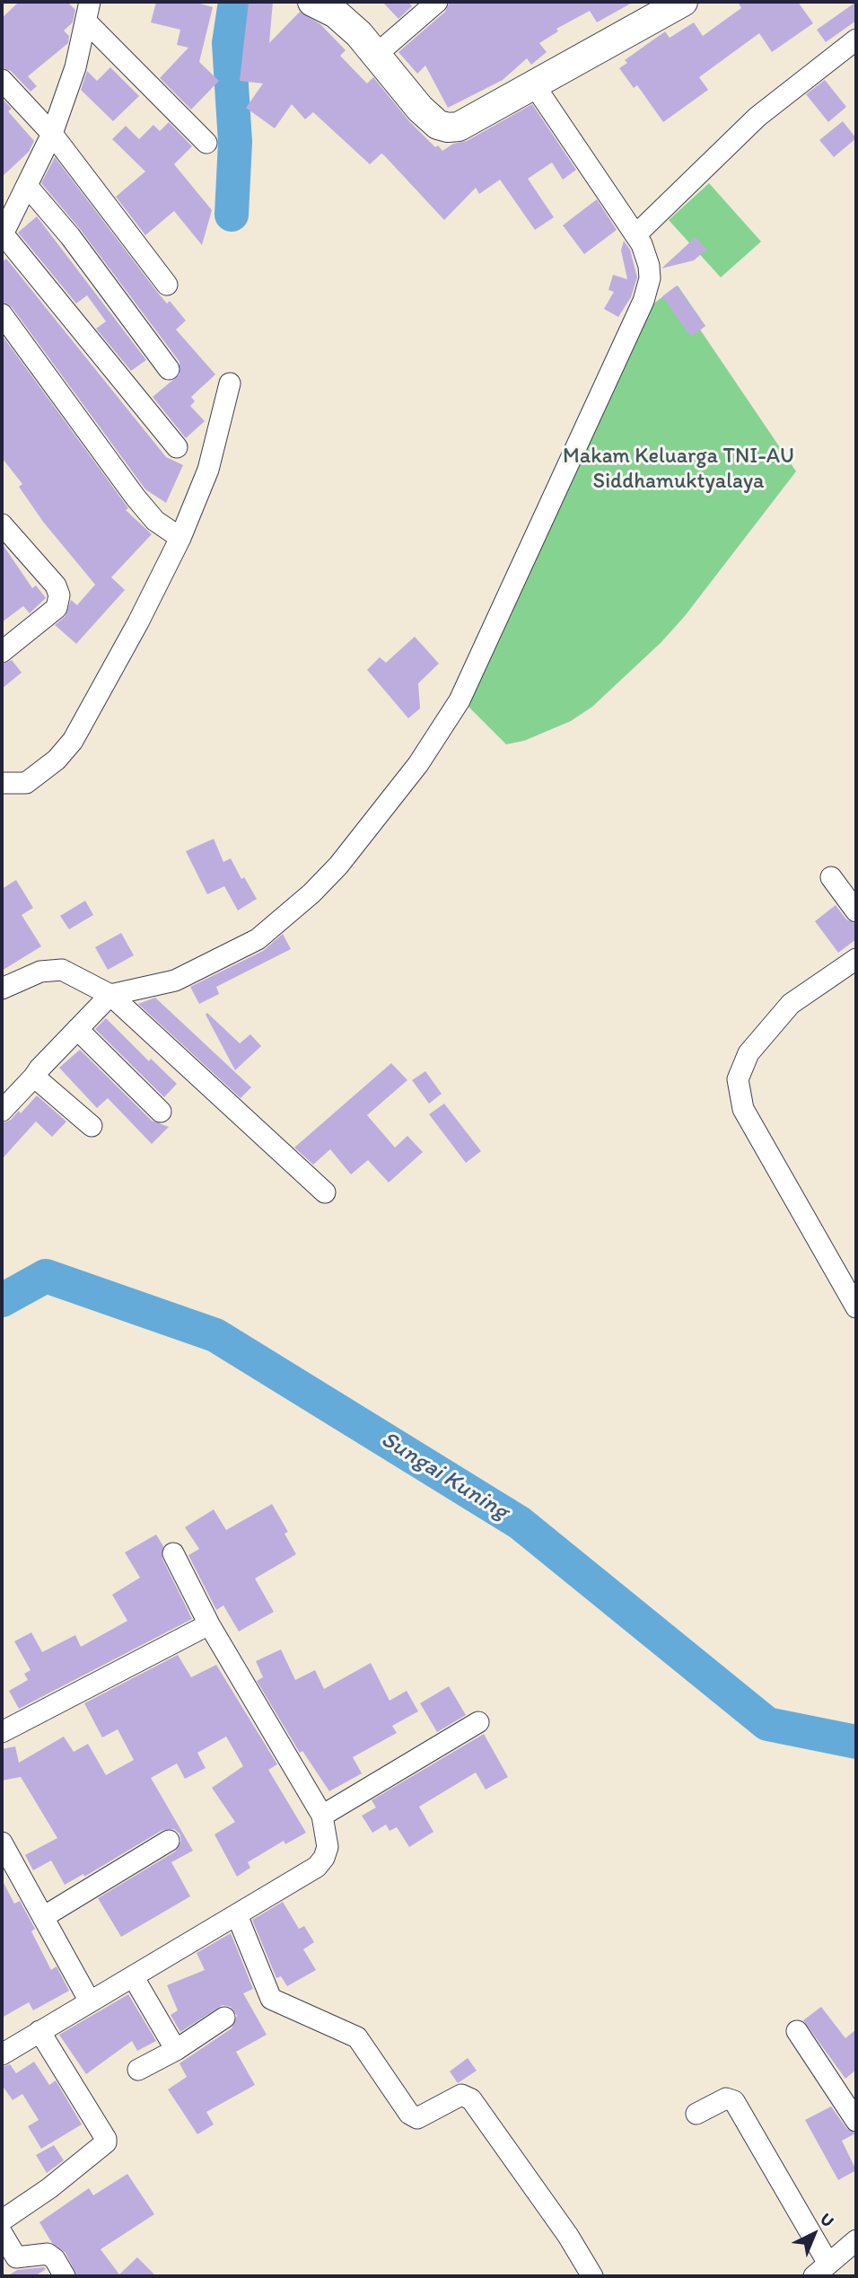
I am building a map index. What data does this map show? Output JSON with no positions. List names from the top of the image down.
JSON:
{
  "water": ["Sungai Kuning"],
  "parks": ["Makam Keluarga TNI-AU Siddhamuktyalaya"],
  "north": "top right"
}
